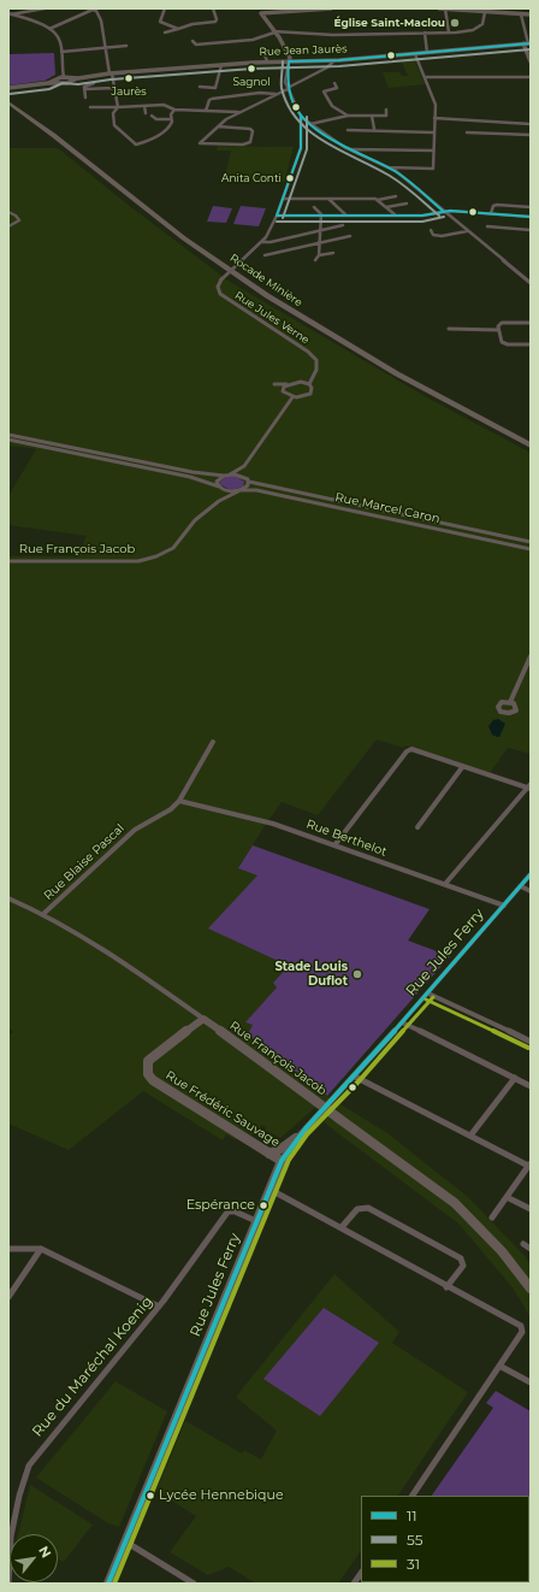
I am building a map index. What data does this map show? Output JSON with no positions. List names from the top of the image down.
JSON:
{
  "streets": {
    "highway": ["Rocade Minière"],
    "street": [
      "Rue Jean Jaurès",
      "Rue Jules Verne",
      "Rue Marcel Caron",
      "Rue François Jacob",
      "Rue Berthelot",
      "Rue Blaise Pascal",
      "Rue Jules Ferry",
      "Rue Frédéric Sauvage",
      "Rue du Maréchal Koenig"
    ]
  },
  "crossings": [
    ["Rue François Jacob", "Rue Blaise Pascal"],
    ["Rue François Jacob", "Rue Frédéric Sauvage"],
    ["Rue Berthelot", "Rue Blaise Pascal"],
    ["Rue Berthelot", "Rue Jules Ferry"],
    ["Rue Jules Ferry", "Rue Frédéric Sauvage"],
    ["Rue Jules Ferry", "Rue du Maréchal Koenig"]
  ],
  "places": [
    "Église Saint-Maclou",
    "Sagnol",
    "Jaurès",
    "Anita Conti",
    "Stade Louis Duflot",
    "Espérance",
    "Lycée Hennebique"
  ],
  "lines": ["transit line 11", "transit line 55", "transit line 31"],
  "legend": ["11", "55", "31"],
  "north": "top right"
}
